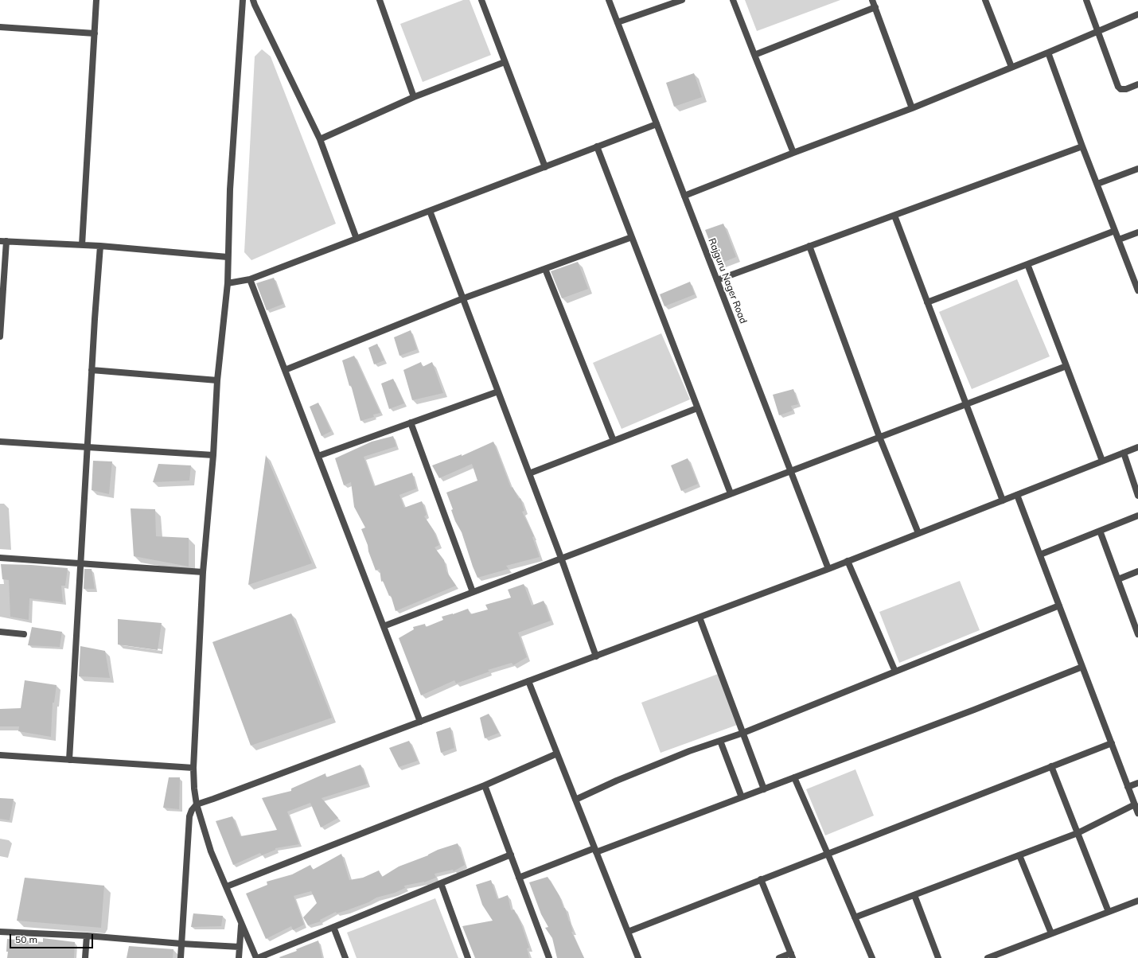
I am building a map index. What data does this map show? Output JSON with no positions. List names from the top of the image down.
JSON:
{
  "streets": {
    "street": ["Rajguru Nager Road"]
  },
  "scale_bar": "50 m"
}
